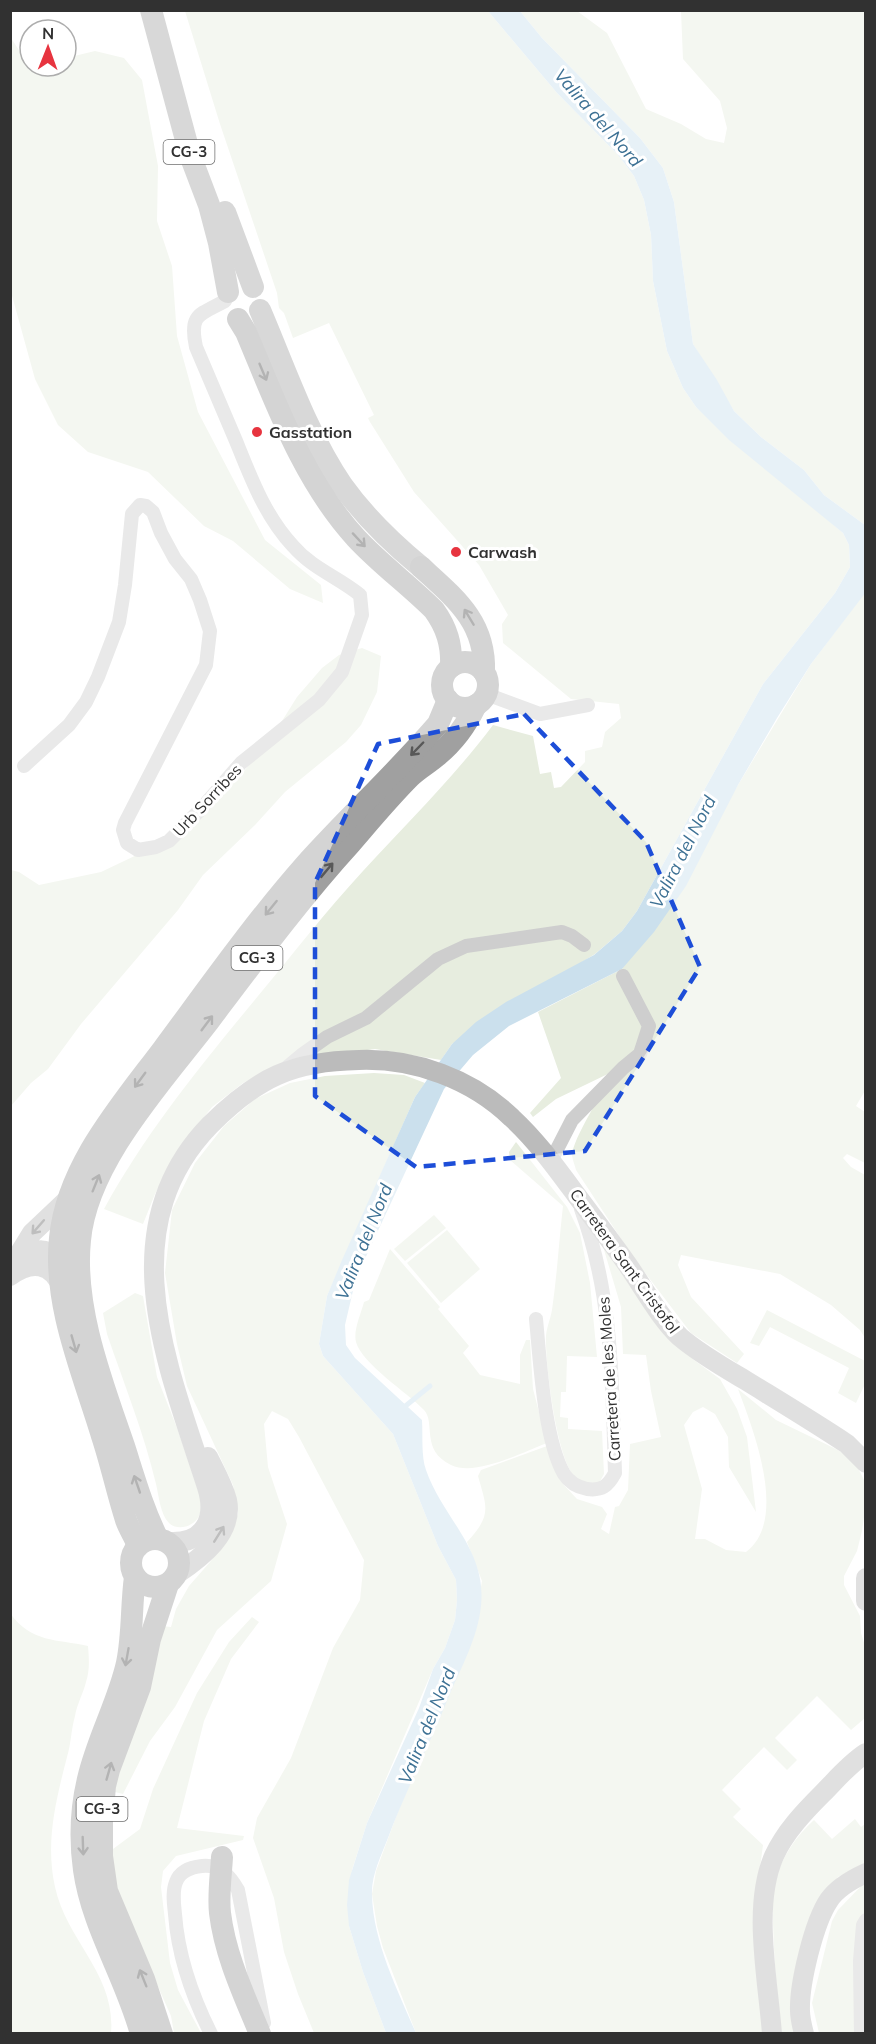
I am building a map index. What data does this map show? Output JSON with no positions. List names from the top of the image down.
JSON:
{
  "streets": {
    "highway": ["CG-3"],
    "main road": ["Carretera Sant Cristofol"],
    "street": ["Urb Sorribes", "Carretera de les Moles"]
  },
  "crossings": [
    ["CG-3", "Urb Sorribes"],
    ["Carretera Sant Cristofol", "Carretera de les Moles"]
  ],
  "water": ["Valira del Nord"],
  "places": ["Gasstation", "Carwash"],
  "north": "top"
}
